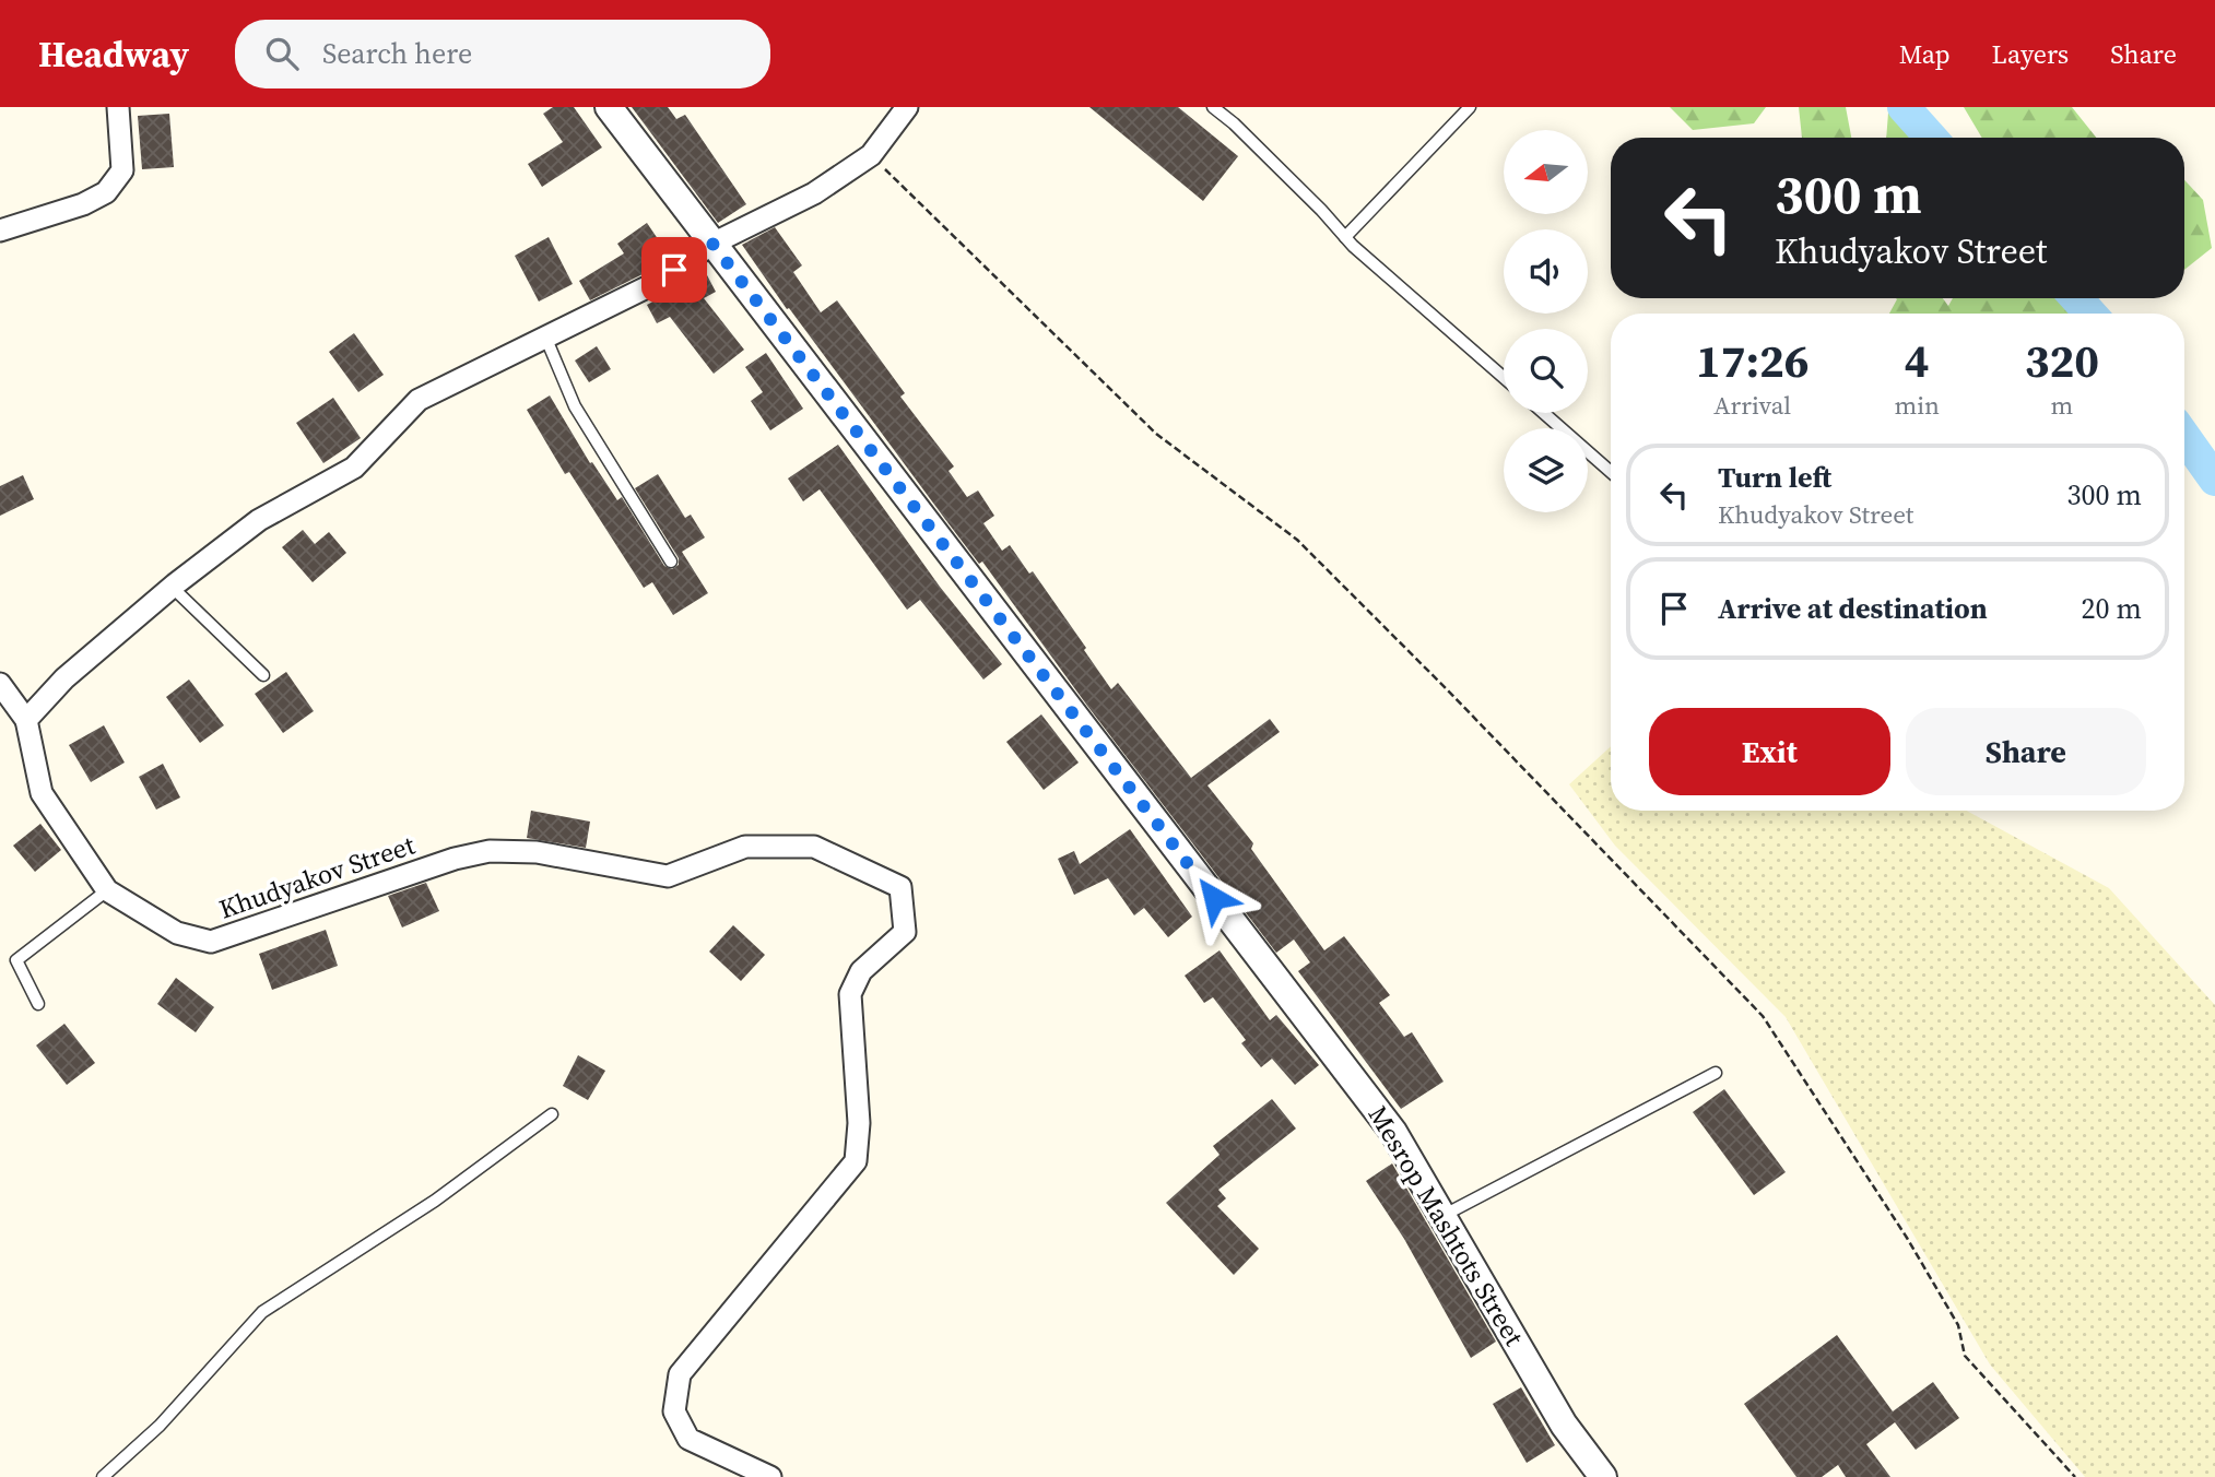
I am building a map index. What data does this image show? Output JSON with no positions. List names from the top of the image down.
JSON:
{
  "streets": {
    "street": ["Khudyakov Street", "Mesrop Mashtots Street"]
  },
  "north": "left",
  "page": {
    "header": "Headway",
    "search": "Search here",
    "nav": ["Map", "Layers", "Share"],
    "turn": ["300 m", "Khudyakov Street"],
    "eta": [
      "17:26",
      "Arrival",
      "4",
      "min",
      "320",
      "m"
    ],
    "list": [
      {
        "name": "Turn left",
        "note": "Khudyakov Street",
        "value": "300 m"
      },
      {
        "name": "Arrive at destination",
        "value": "20 m"
      }
    ],
    "buttons": ["Exit", "Share"]
  }
}
